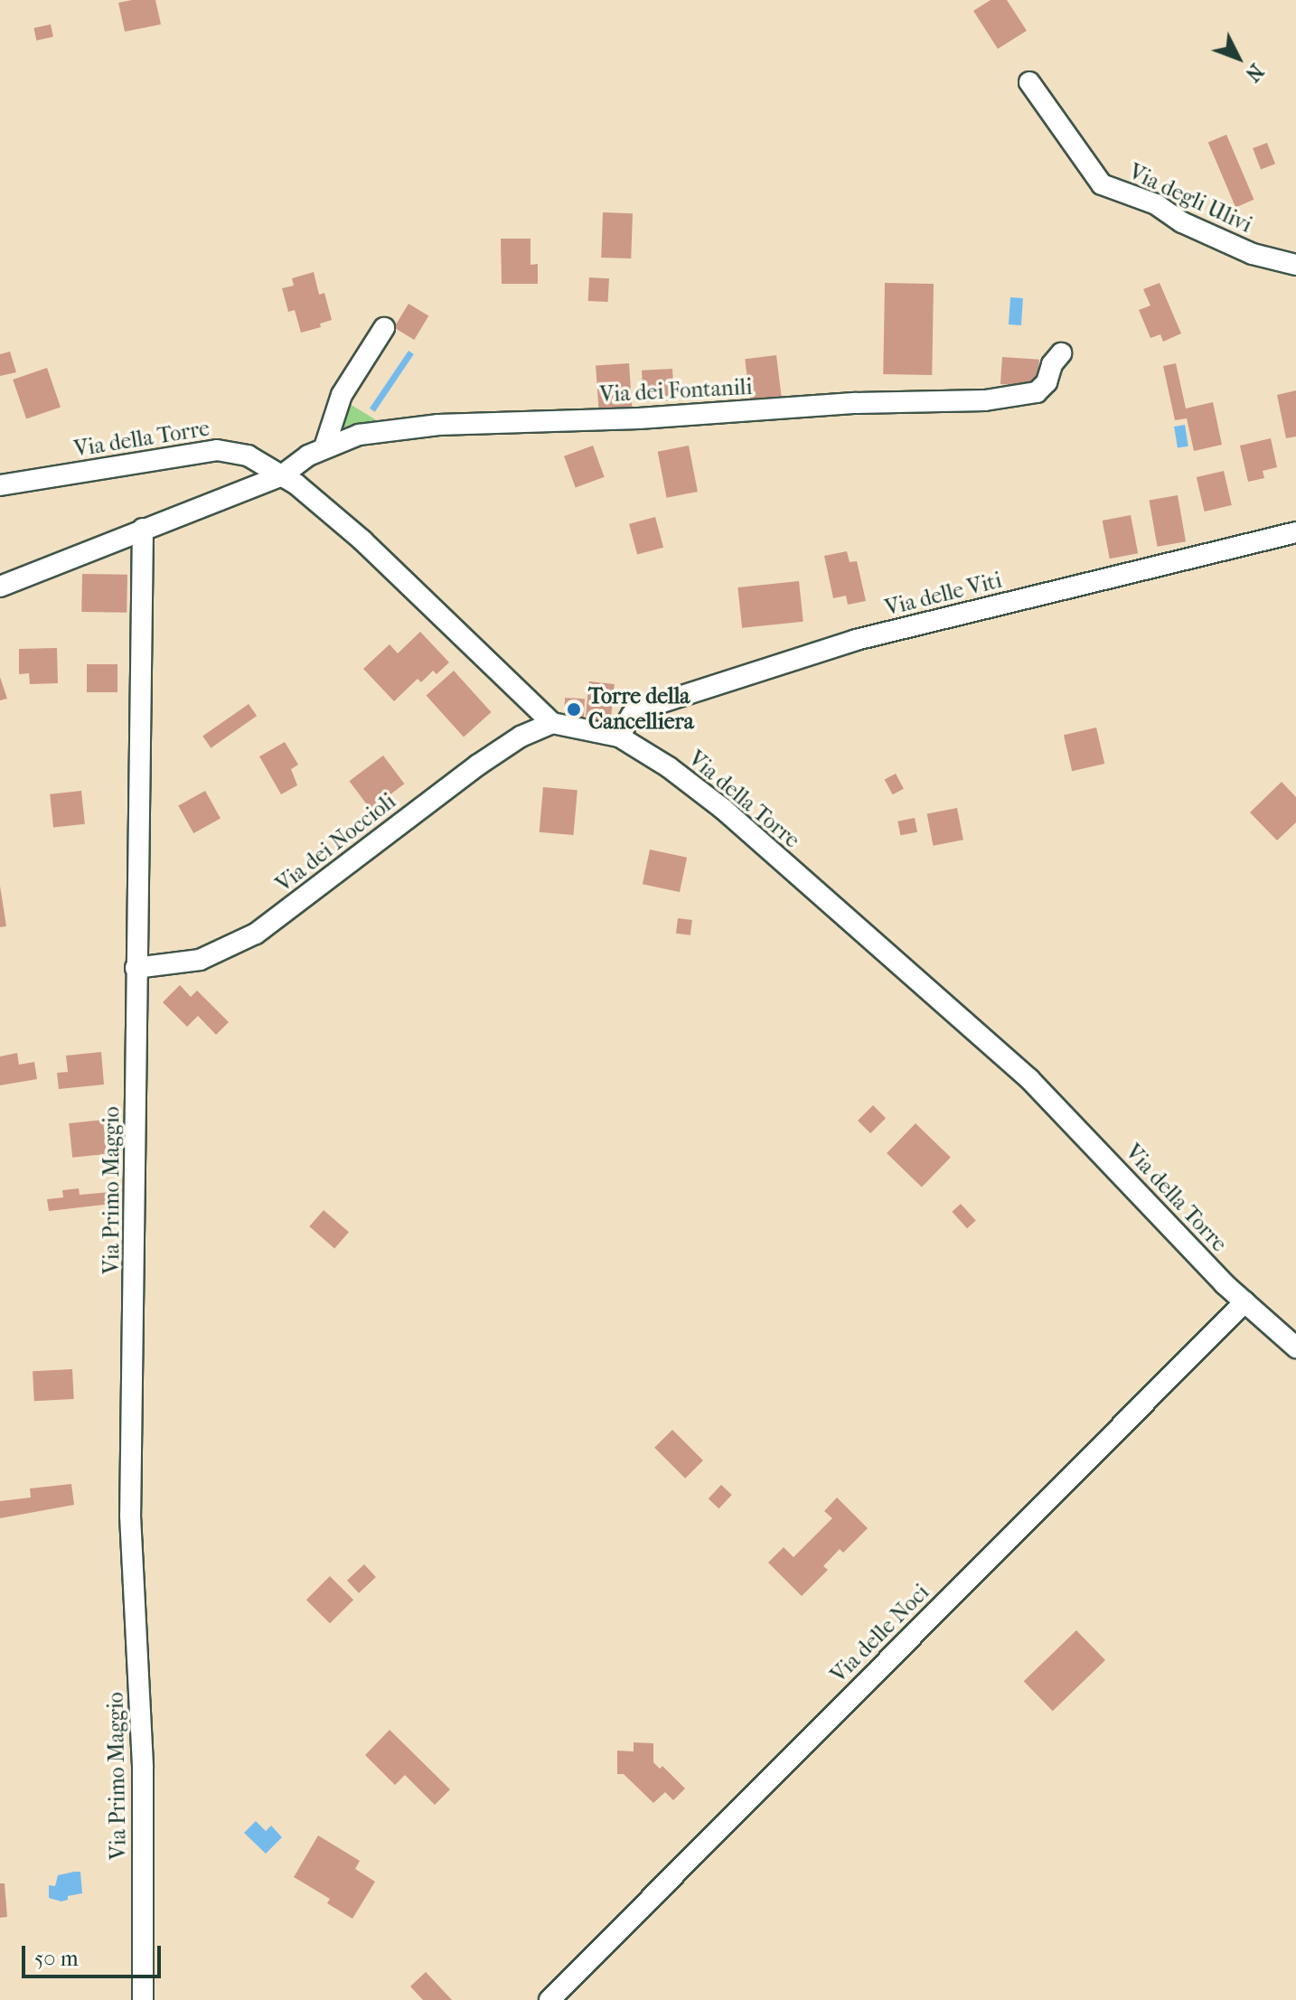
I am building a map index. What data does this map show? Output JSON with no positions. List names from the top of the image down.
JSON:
{
  "streets": {
    "street": [
      "Via degli Ulivi",
      "Via dei Fontanili",
      "Via della Torre",
      "Via delle Viti",
      "Via dei Noccioli",
      "Via Primo Maggio",
      "Via delle Noci"
    ]
  },
  "crossings": [
    ["Via dei Fontanili", "Via della Torre"],
    ["Via della Torre", "Via delle Viti"],
    ["Via della Torre", "Via dei Noccioli"],
    ["Via della Torre", "Via delle Noci"],
    ["Via dei Noccioli", "Via Primo Maggio"]
  ],
  "places": ["Torre della Cancelliera"],
  "scale_bar": "50 m",
  "north": "bottom right"
}
